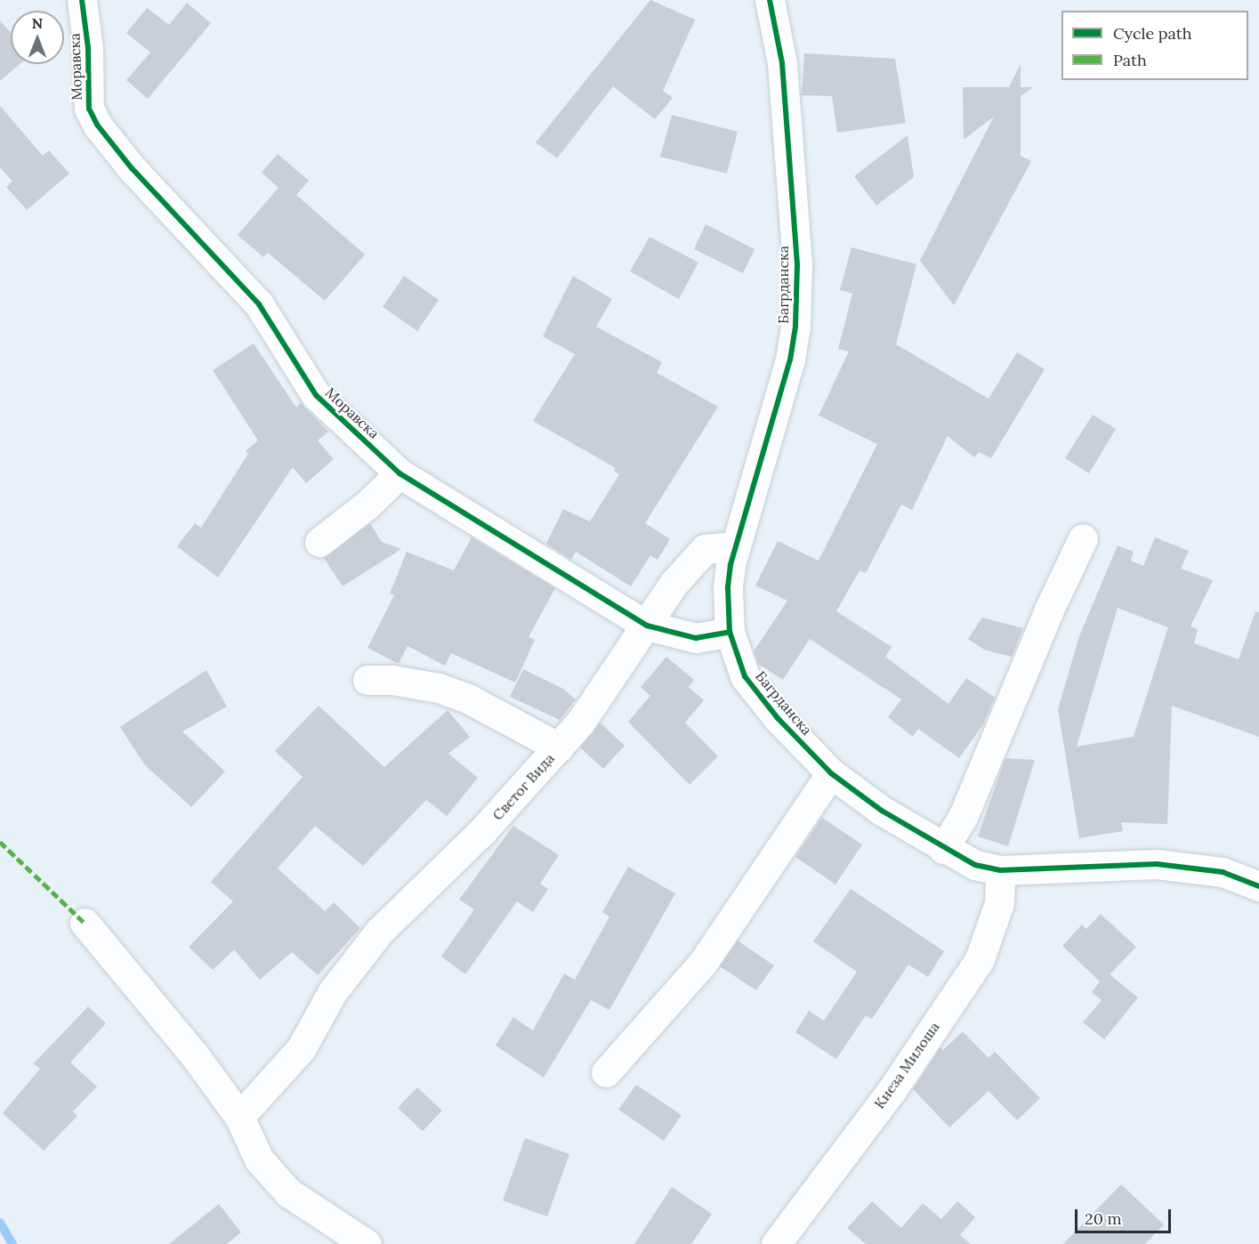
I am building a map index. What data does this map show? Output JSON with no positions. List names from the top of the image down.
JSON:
{
  "streets": {
    "street": [
      "Моравска",
      "Багрданска",
      "Светог Вида",
      "Кнеза Милоша"
    ]
  },
  "crossings": [
    ["Моравска", "Багрданска"],
    ["Моравска", "Светог Вида"],
    ["Багрданска", "Светог Вида"],
    ["Багрданска", "Кнеза Милоша"]
  ],
  "legend": ["Cycle path", "Path"],
  "scale_bar": "20 m",
  "north": "top"
}
